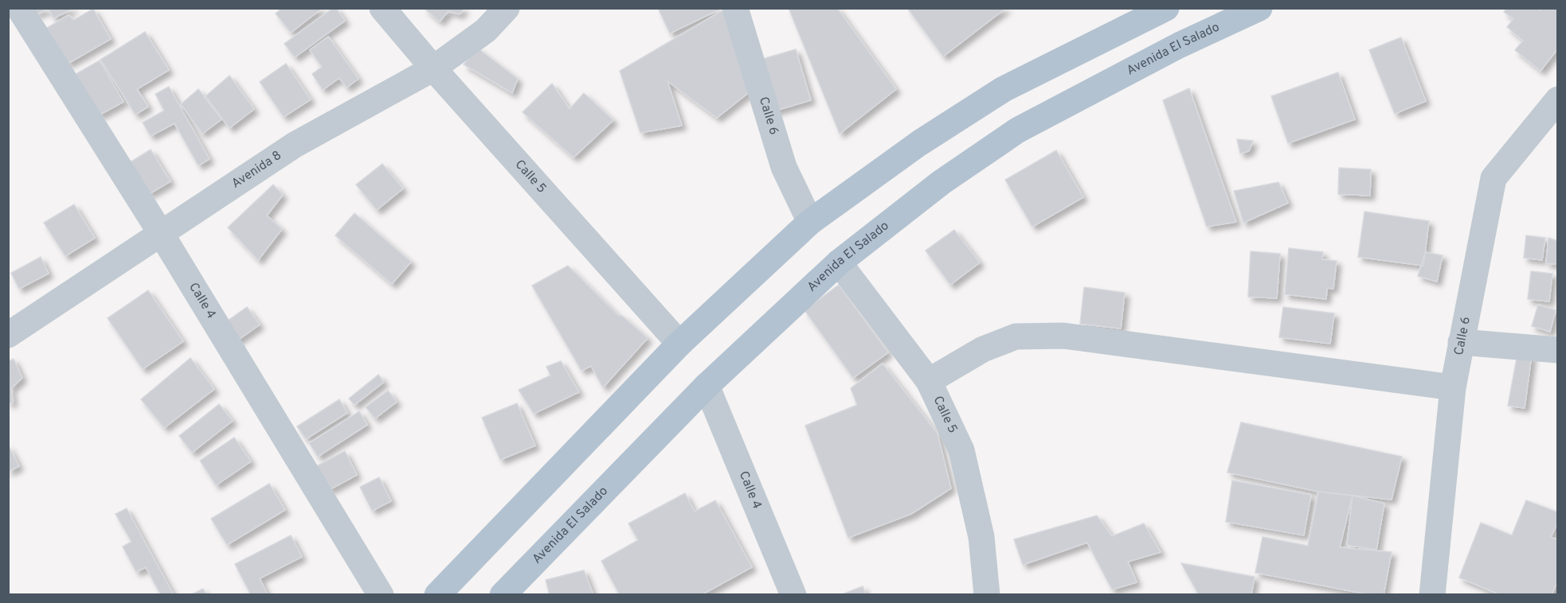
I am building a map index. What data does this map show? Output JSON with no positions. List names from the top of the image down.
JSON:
{
  "streets": {
    "main road": ["Avenida El Salado"],
    "street": [
      "Calle 6",
      "Avenida 8",
      "Calle 5",
      "Calle 4"
    ]
  },
  "crossings": [
    ["Avenida El Salado", "Calle 5"],
    ["Avenida El Salado", "Calle 4"],
    ["Avenida 8", "Calle 5"],
    ["Avenida 8", "Calle 4"]
  ]
}
